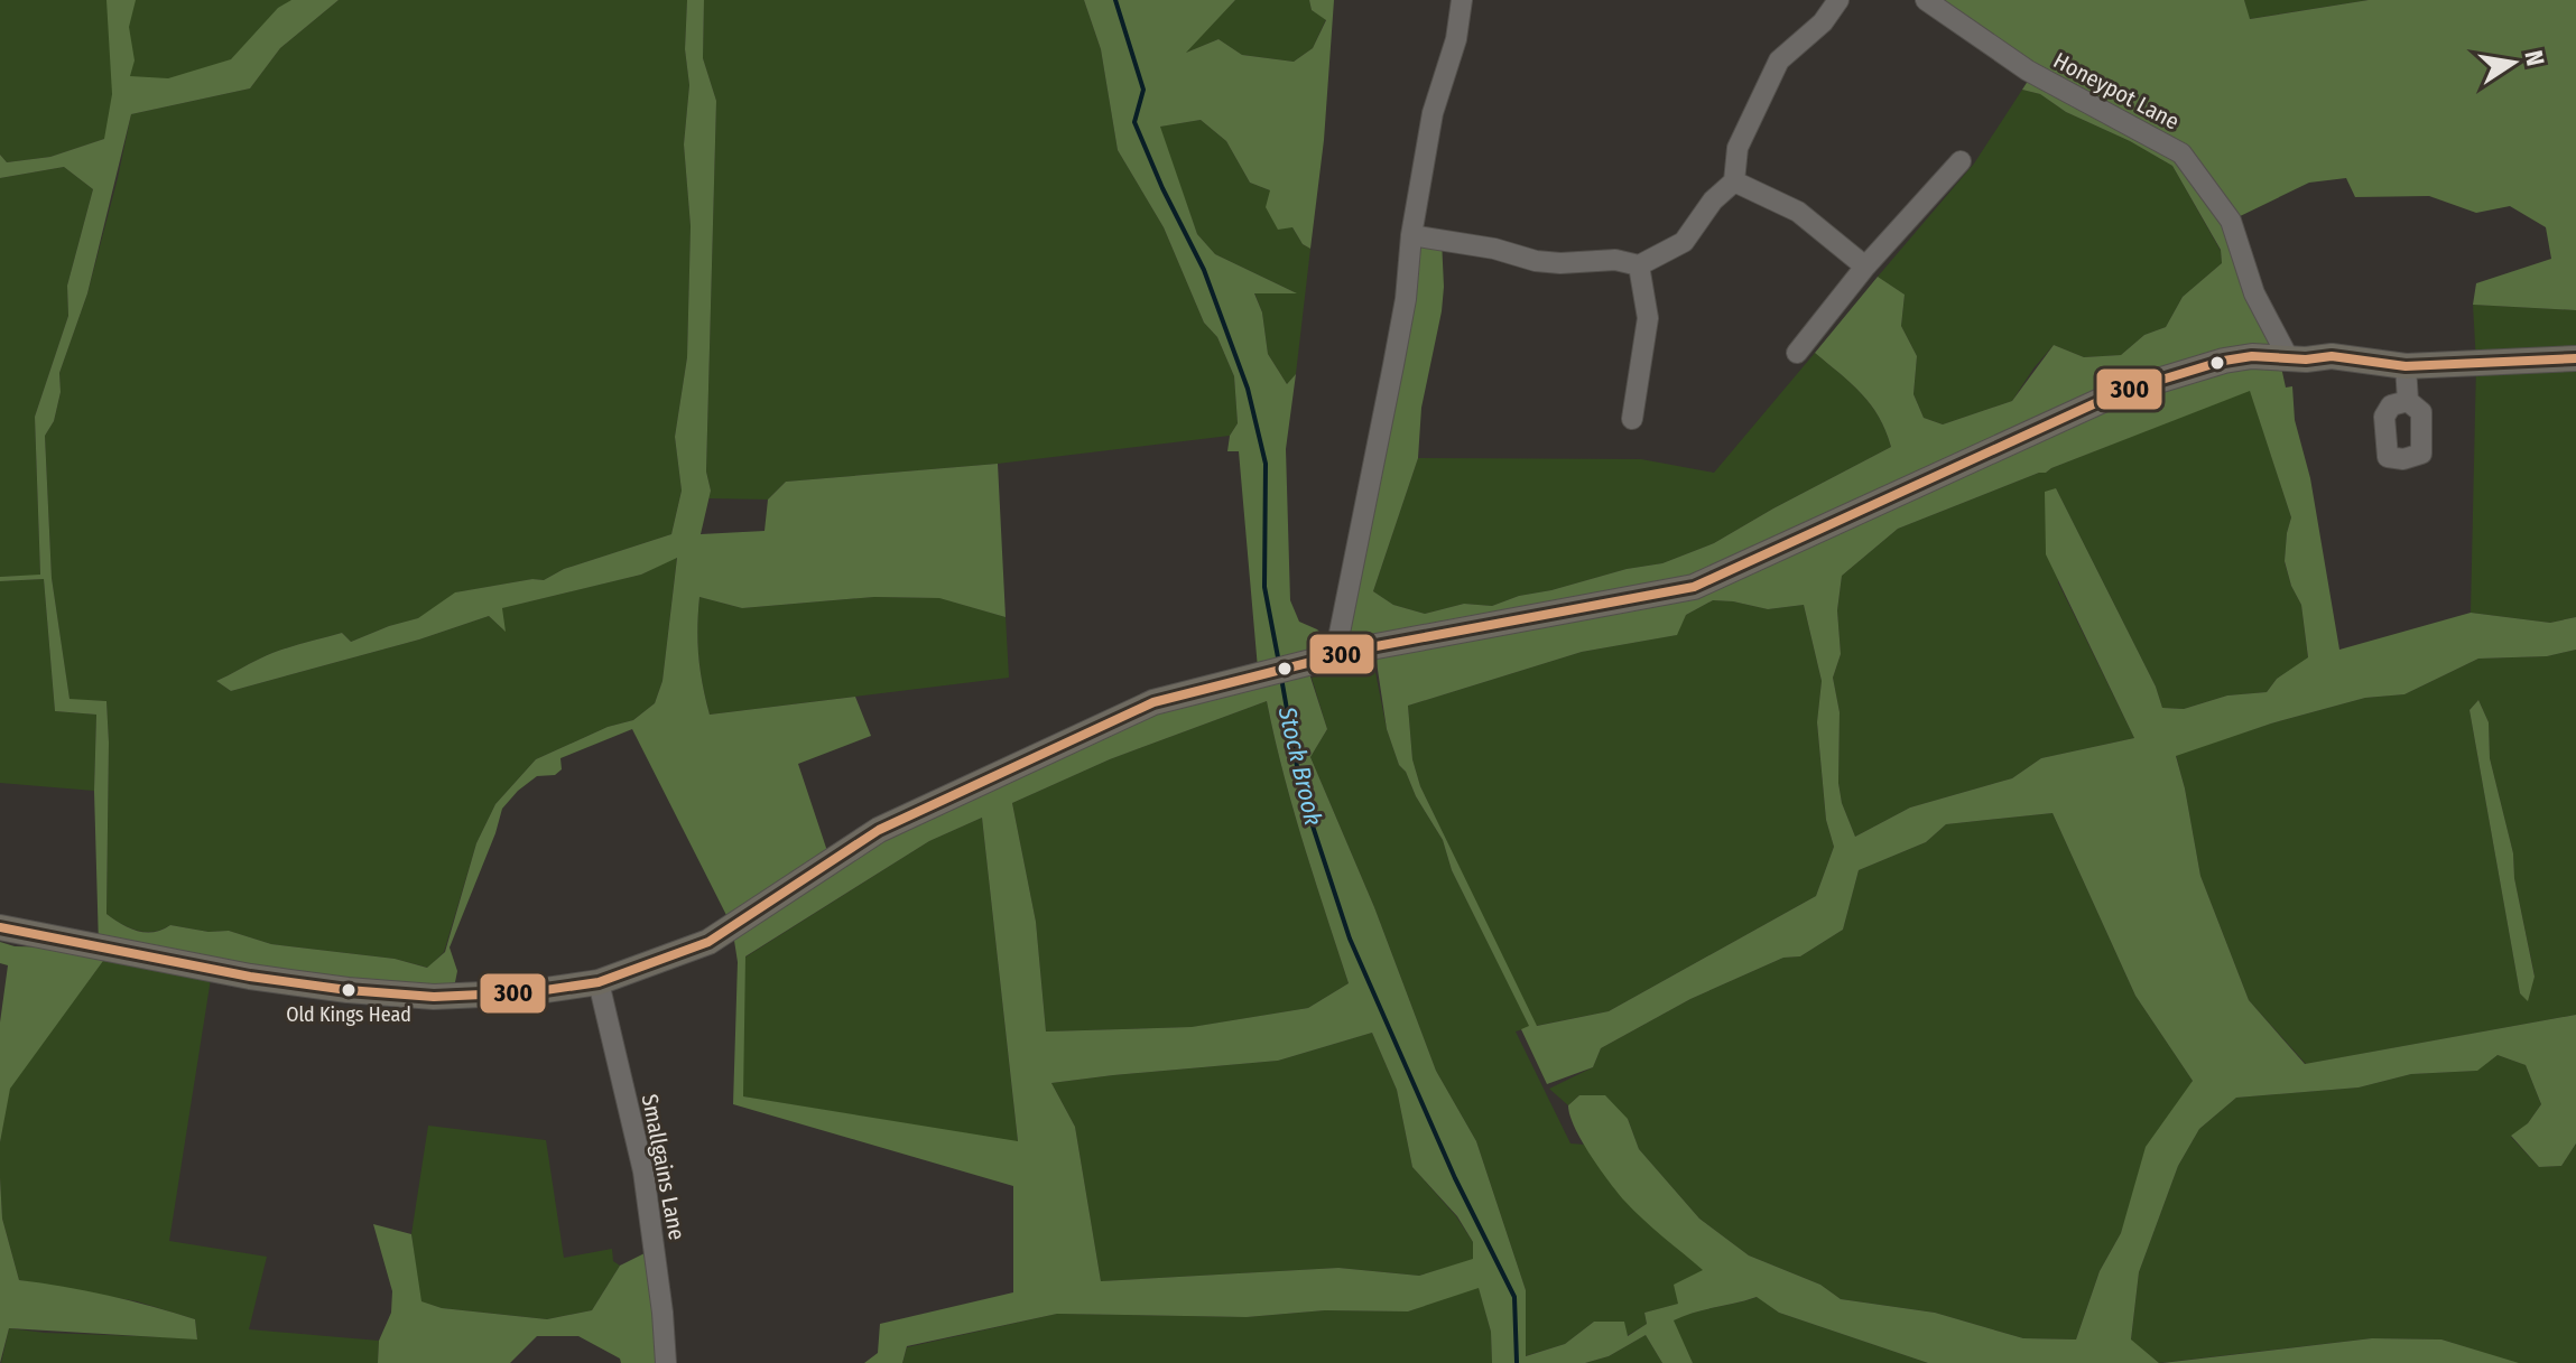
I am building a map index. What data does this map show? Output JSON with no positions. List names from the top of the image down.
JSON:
{
  "streets": {
    "street": ["Honeypot Lane", "Smallgains Lane"]
  },
  "water": ["Stock Brook"],
  "places": ["Old Kings Head"],
  "lines": ["transit line 300"],
  "north": "right"
}
